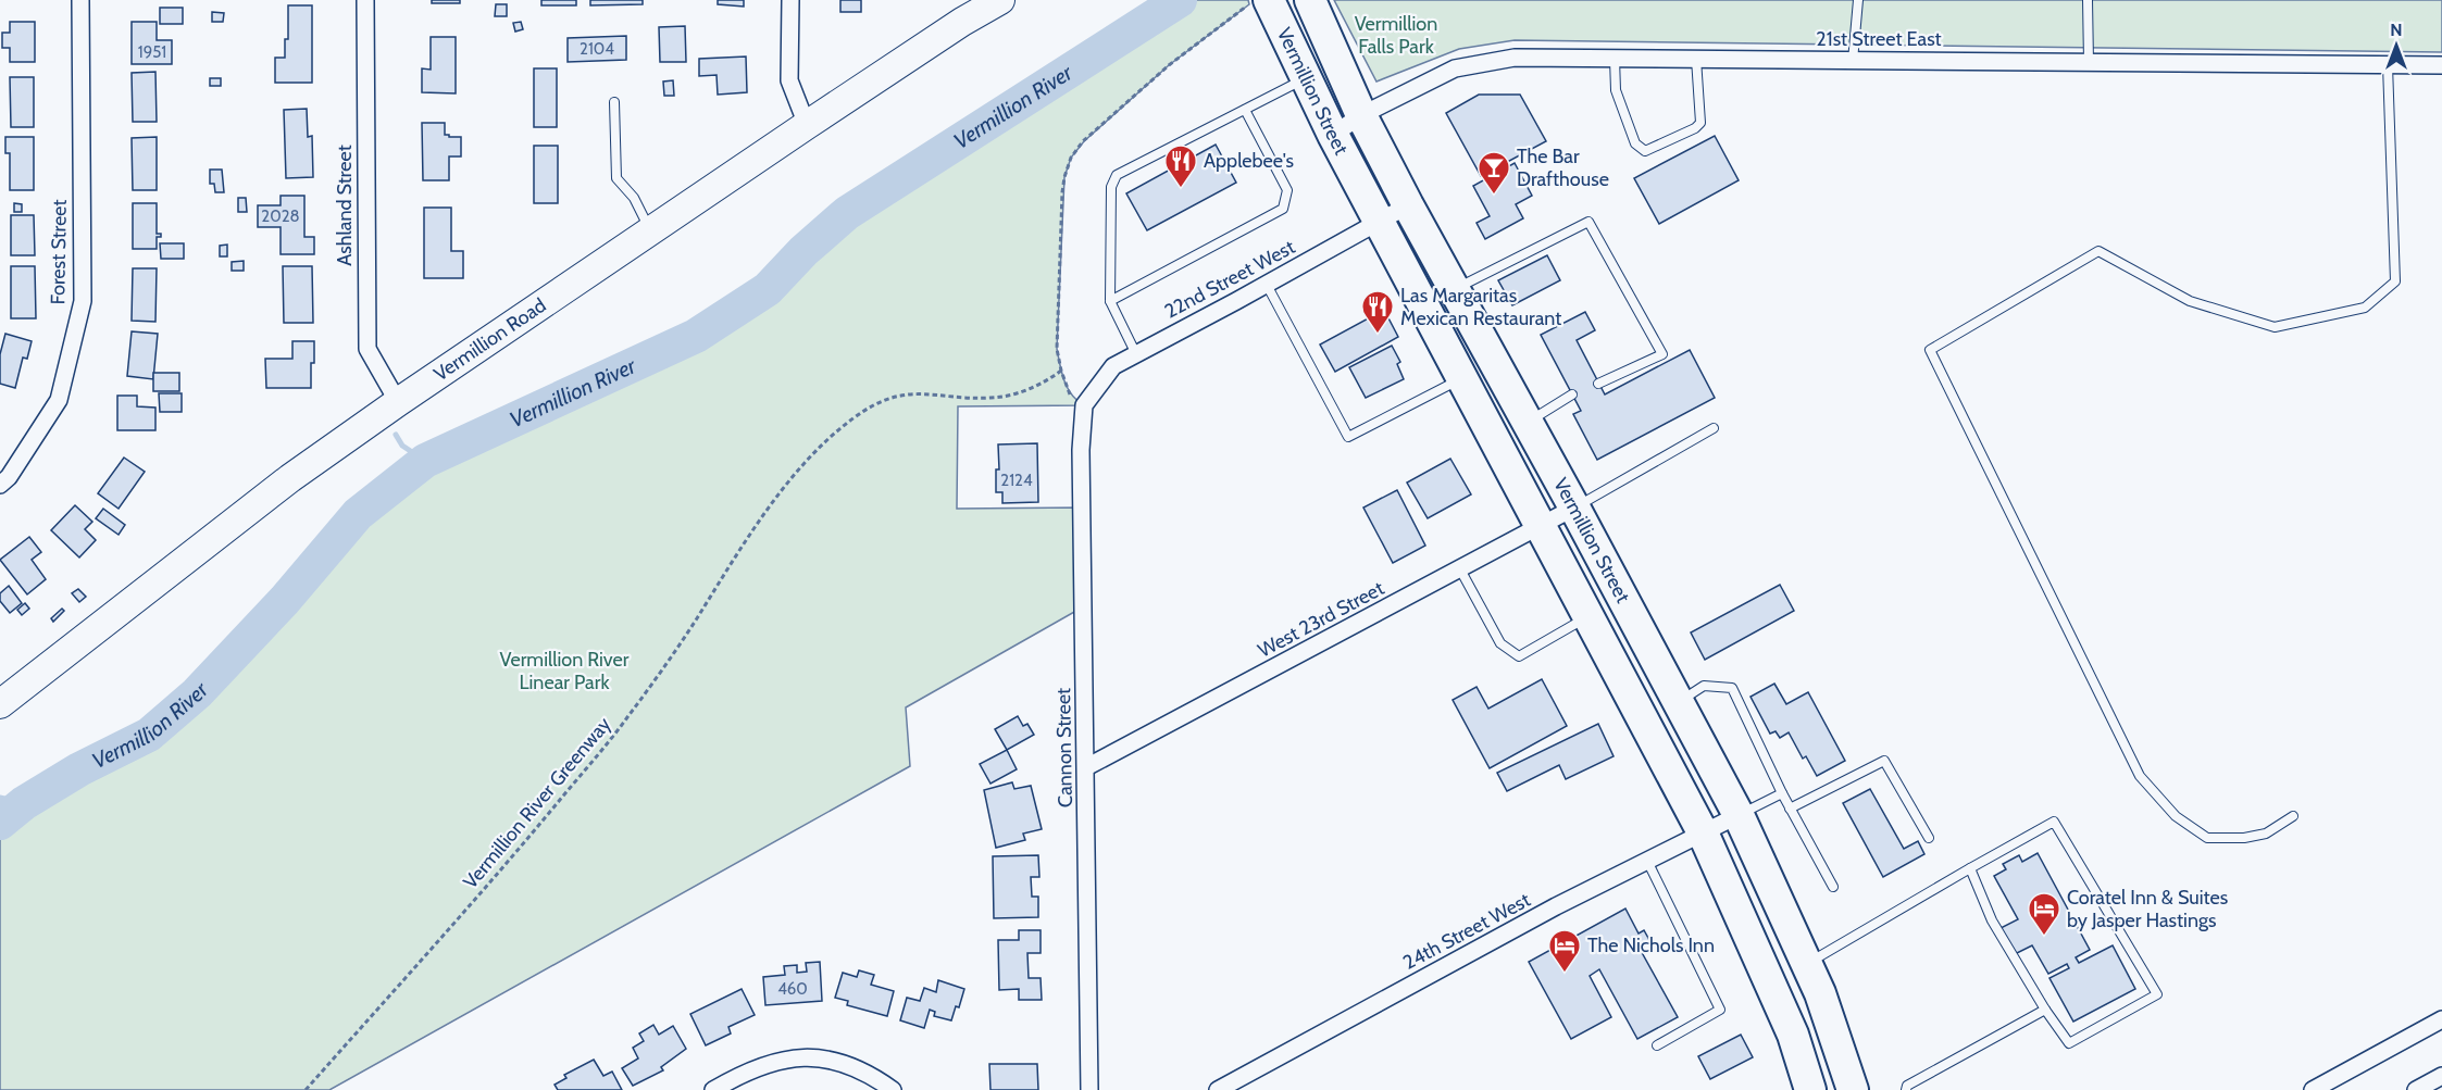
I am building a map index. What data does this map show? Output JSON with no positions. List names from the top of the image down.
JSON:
{
  "streets": {
    "highway": ["Vermillion Street"],
    "main road": ["Vermillion Road"],
    "street": [
      "21st Street East",
      "Ashland Street",
      "Forest Street",
      "22nd Street West",
      "West 23rd Street",
      "Cannon Street",
      "24th Street West"
    ],
    "path": ["Vermillion River Greenway"]
  },
  "crossings": [
    ["21st Street East", "Vermillion Street"],
    ["Vermillion Street", "22nd Street West"],
    ["Vermillion Street", "West 23rd Street"],
    ["Vermillion Street", "24th Street West"],
    ["Ashland Street", "Vermillion Road"],
    ["22nd Street West", "Cannon Street"],
    ["West 23rd Street", "Cannon Street"]
  ],
  "water": ["Vermillion River"],
  "parks": ["Vermillion Falls Park", "Vermillion River Linear Park"],
  "places": {
    "restaurant": ["Applebee's", "Las Margaritas Mexican Restaurant"],
    "bar": ["The Bar Drafthouse"],
    "hotel": ["Coratel Inn & Suites by Jasper Hastings", "The Nichols Inn"]
  },
  "house_numbers": [
    "2104",
    "1951",
    "2028",
    "2124",
    "460"
  ],
  "north": "top"
}
